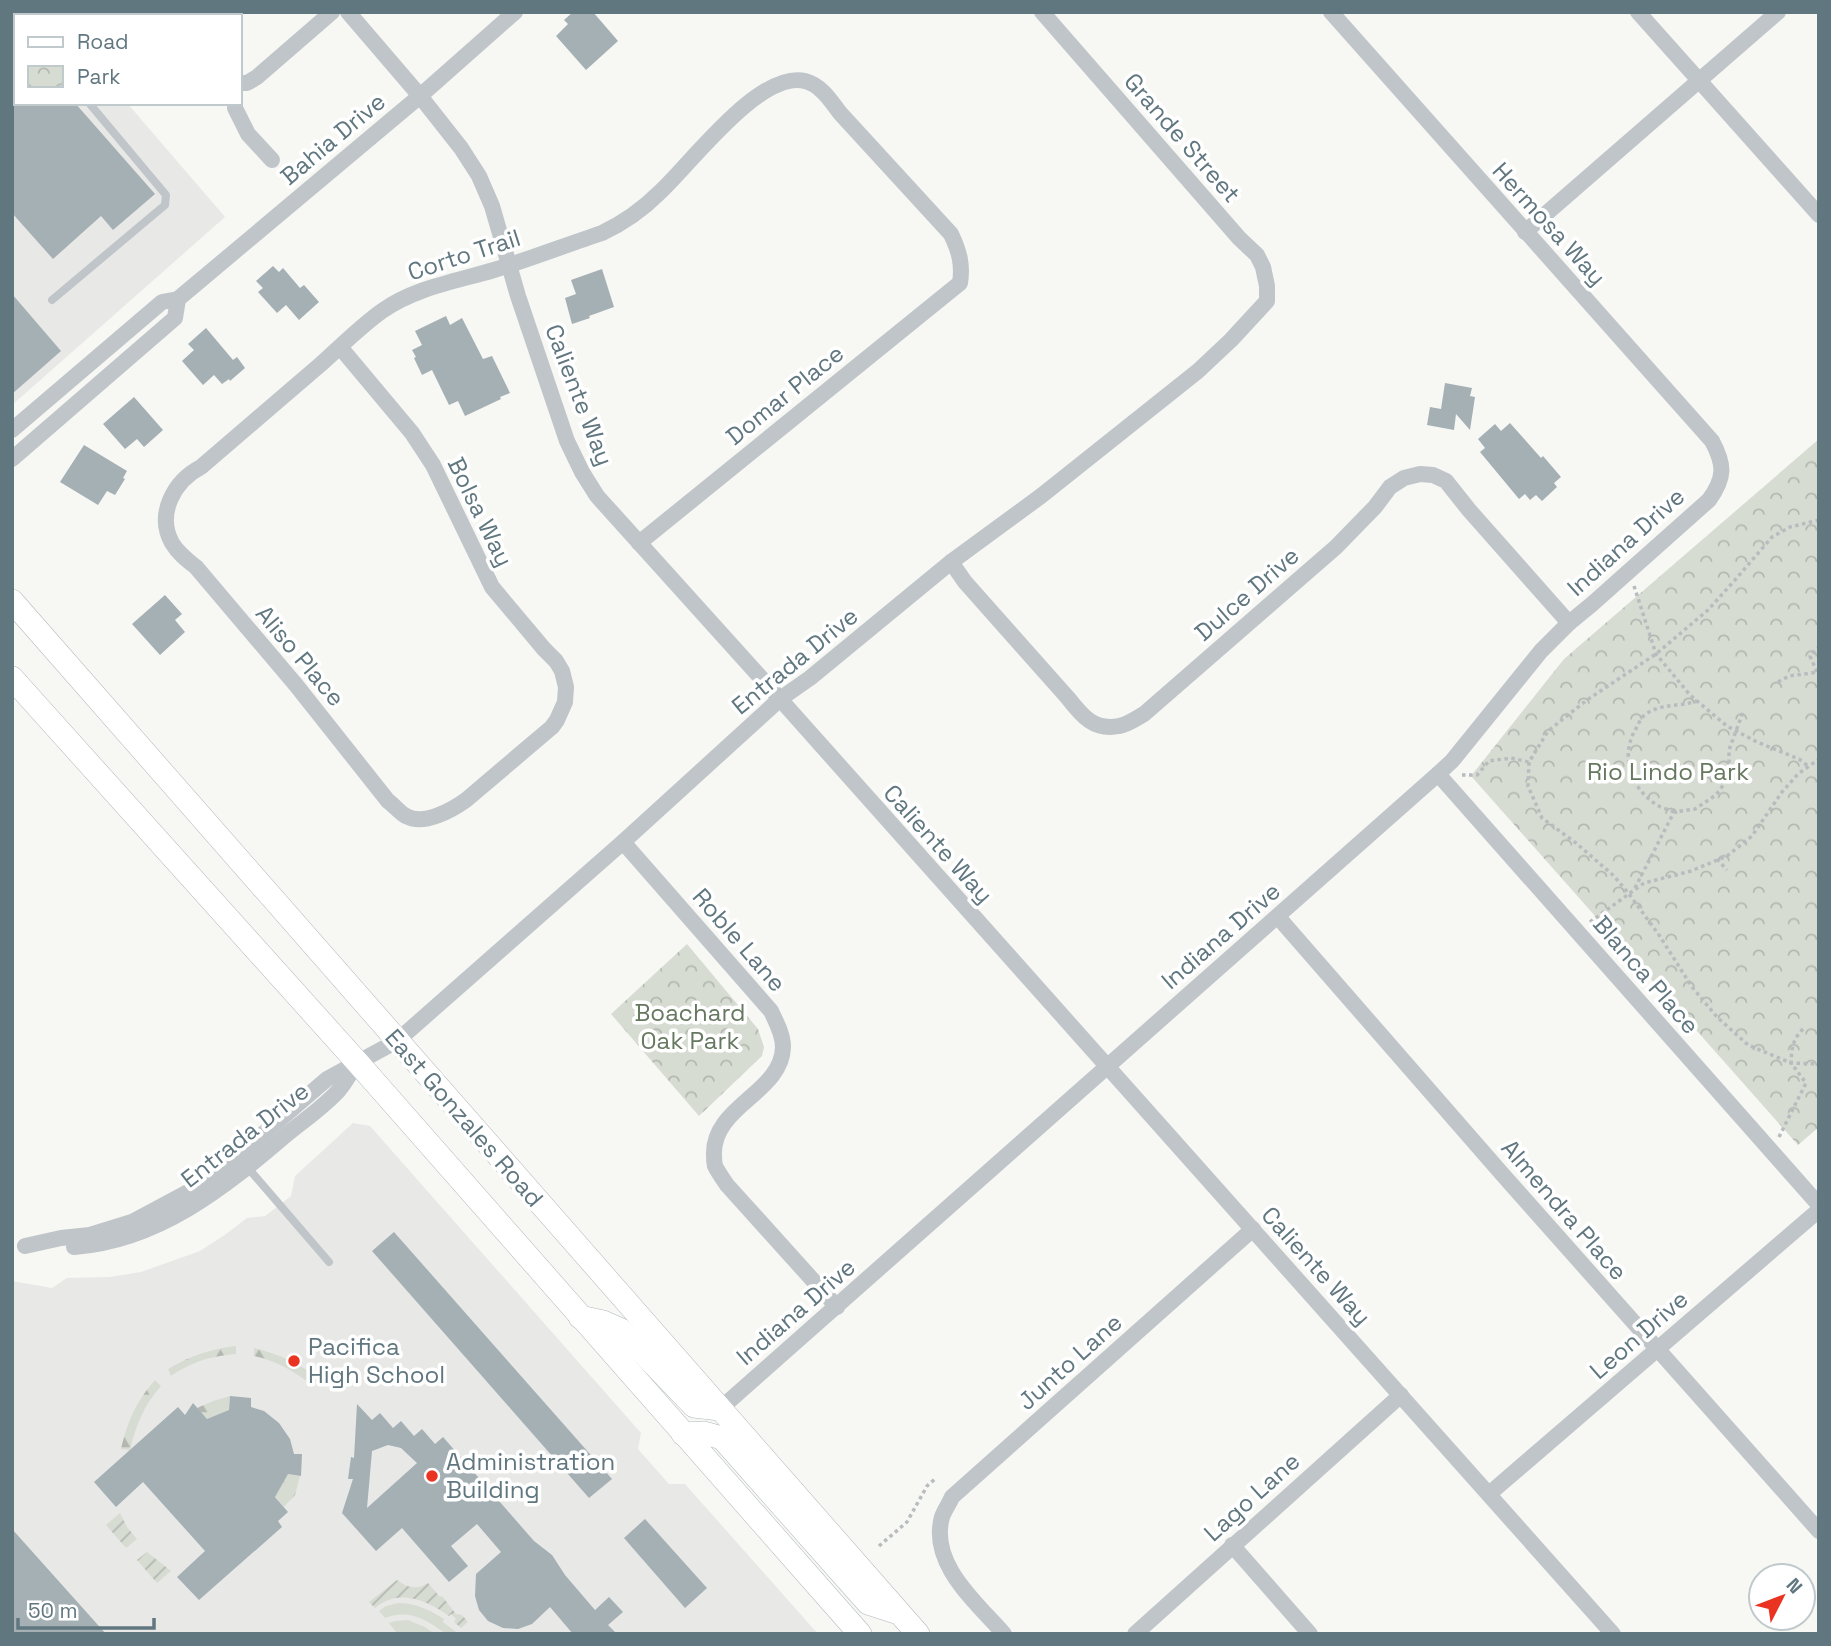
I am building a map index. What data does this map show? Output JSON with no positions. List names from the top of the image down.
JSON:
{
  "streets": {
    "main road": ["East Gonzales Road"],
    "street": [
      "Grande Street",
      "Bahia Drive",
      "Hermosa Way",
      "Corto Trail",
      "Caliente Way",
      "Domar Place",
      "Bolsa Way",
      "Indiana Drive",
      "Dulce Drive",
      "Aliso Place",
      "Entrada Drive",
      "Roble Lane",
      "Blanca Place",
      "Almendra Place",
      "Leon Drive",
      "Junto Lane",
      "Lago Lane"
    ]
  },
  "crossings": [
    ["Grande Street", "Entrada Drive"],
    ["Bahia Drive", "Caliente Way"],
    ["Hermosa Way", "Indiana Drive"],
    ["Corto Trail", "Caliente Way"],
    ["Corto Trail", "Domar Place"],
    ["Corto Trail", "Bolsa Way"],
    ["Corto Trail", "Aliso Place"],
    ["Caliente Way", "Domar Place"],
    ["Caliente Way", "Indiana Drive"],
    ["Caliente Way", "Entrada Drive"],
    ["Caliente Way", "Leon Drive"],
    ["Caliente Way", "Junto Lane"],
    ["Caliente Way", "Lago Lane"],
    ["Bolsa Way", "Aliso Place"],
    ["Indiana Drive", "Dulce Drive"],
    ["Indiana Drive", "Roble Lane"],
    ["Indiana Drive", "Blanca Place"],
    ["Indiana Drive", "East Gonzales Road"],
    ["Indiana Drive", "Almendra Place"],
    ["Dulce Drive", "Entrada Drive"],
    ["Entrada Drive", "Roble Lane"],
    ["Entrada Drive", "East Gonzales Road"],
    ["Blanca Place", "Leon Drive"],
    ["Almendra Place", "Leon Drive"]
  ],
  "parks": ["Rio Lindo Park", "Boachard Oak Park"],
  "places": ["Pacifica High School", "Administration Building"],
  "legend": ["Road", "Park"],
  "scale_bar": "50 m",
  "north": "top right"
}
